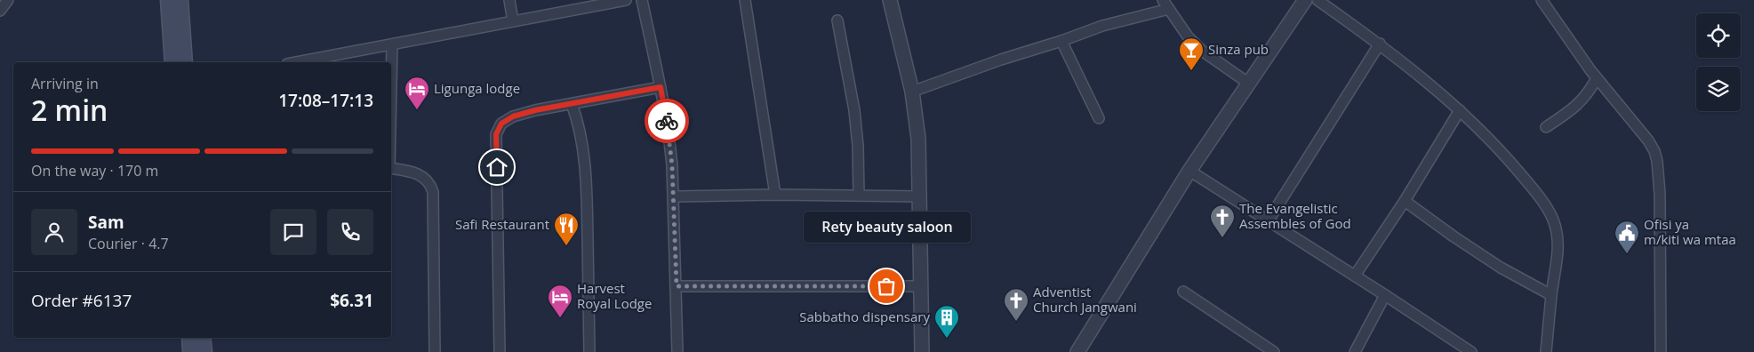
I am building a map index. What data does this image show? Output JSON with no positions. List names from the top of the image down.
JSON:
{
  "places": {
    "bar": ["Sinza pub"],
    "hotel": ["Ligunga lodge", "Harvest Royal Lodge"],
    "church": ["The Evangelistic Assembles of God", "Adventist Church Jangwani"],
    "restaurant": ["Safi Restaurant"],
    "public building": ["Ofisi ya m/kiti wa mtaa"],
    "other": ["Rety beauty saloon"],
    "building": ["Sabbatho dispensary"]
  },
  "page": {
    "heading": ["2 min", "Arriving in", "17:08–17:13"],
    "panel": [
      "Sam",
      "Courier · 4.7",
      "Order #6137",
      "$6.31"
    ],
    "bar": "On the way · 170 m",
    "bubble": "Rety beauty saloon"
  }
}
